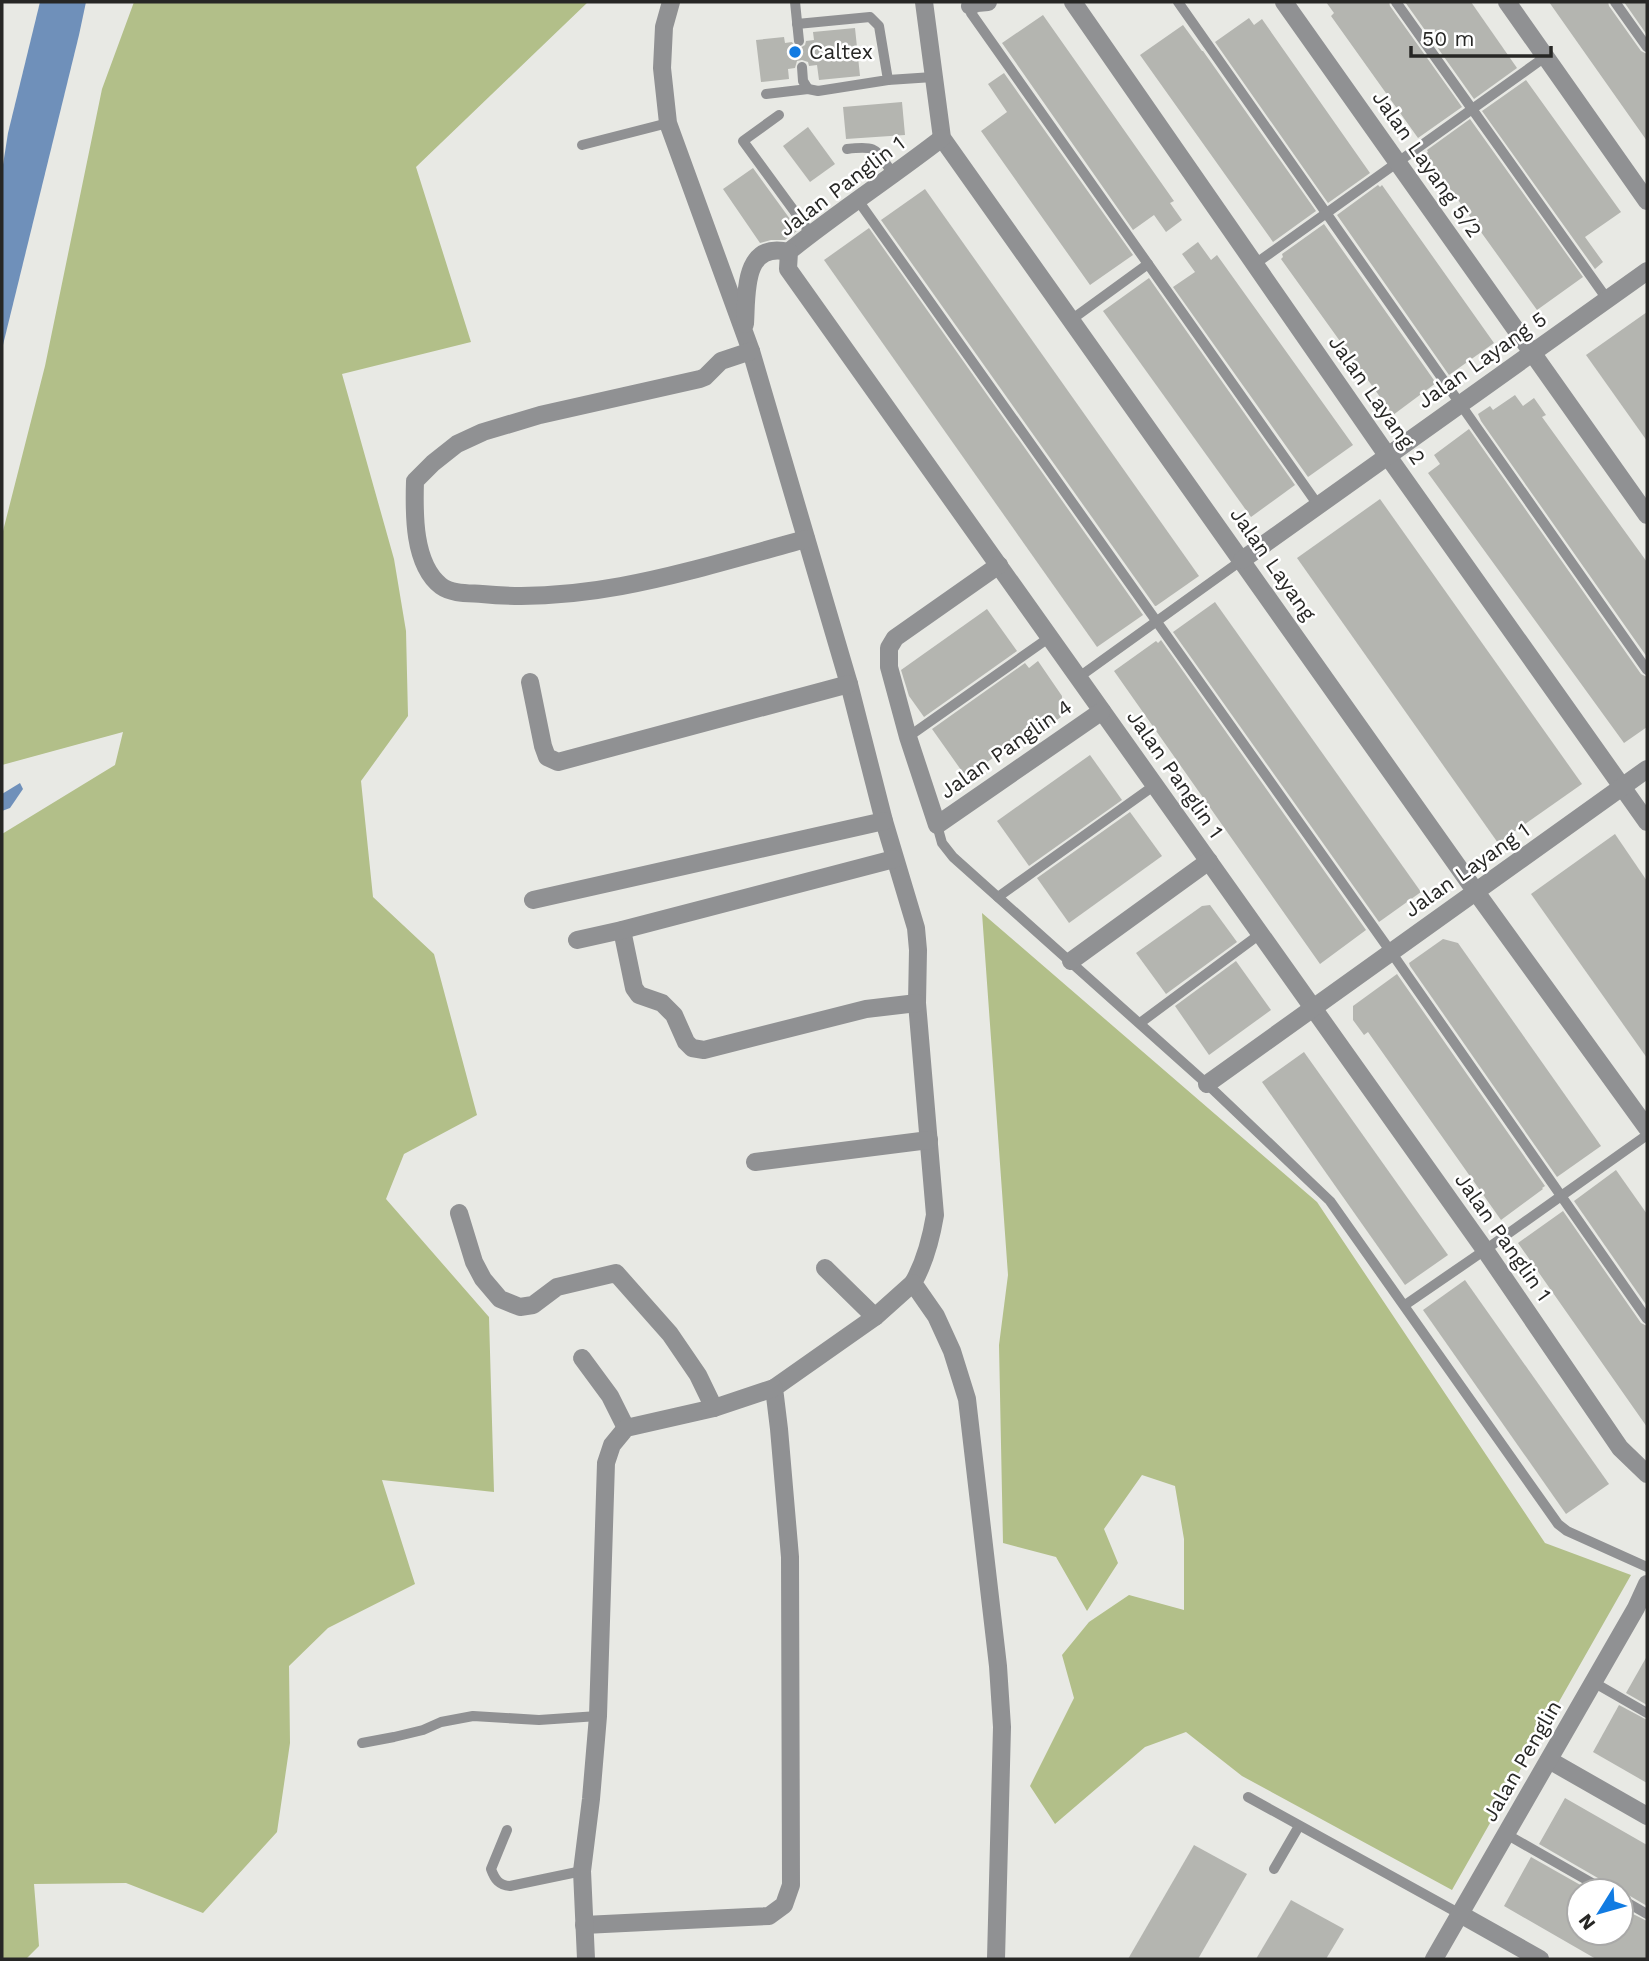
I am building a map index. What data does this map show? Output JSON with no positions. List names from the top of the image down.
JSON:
{
  "streets": {
    "street": [
      "Jalan Layang 5/2",
      "Jalan Panglin 1",
      "Jalan Layang 5",
      "Jalan Layang 2",
      "Jalan Layang",
      "Jalan Panglin 4",
      "Jalan Layang 1",
      "Jalan Penglin"
    ]
  },
  "crossings": [
    ["Jalan Layang 5/2", "Jalan Layang 5"],
    ["Jalan Panglin 1", "Jalan Layang"],
    ["Jalan Panglin 1", "Jalan Panglin 4"],
    ["Jalan Panglin 1", "Jalan Layang 1"],
    ["Jalan Layang 5", "Jalan Layang 2"],
    ["Jalan Layang 5", "Jalan Layang"],
    ["Jalan Layang 2", "Jalan Layang 1"],
    ["Jalan Layang", "Jalan Layang 1"]
  ],
  "places": ["Caltex"],
  "scale_bar": "50 m",
  "north": "bottom left"
}
